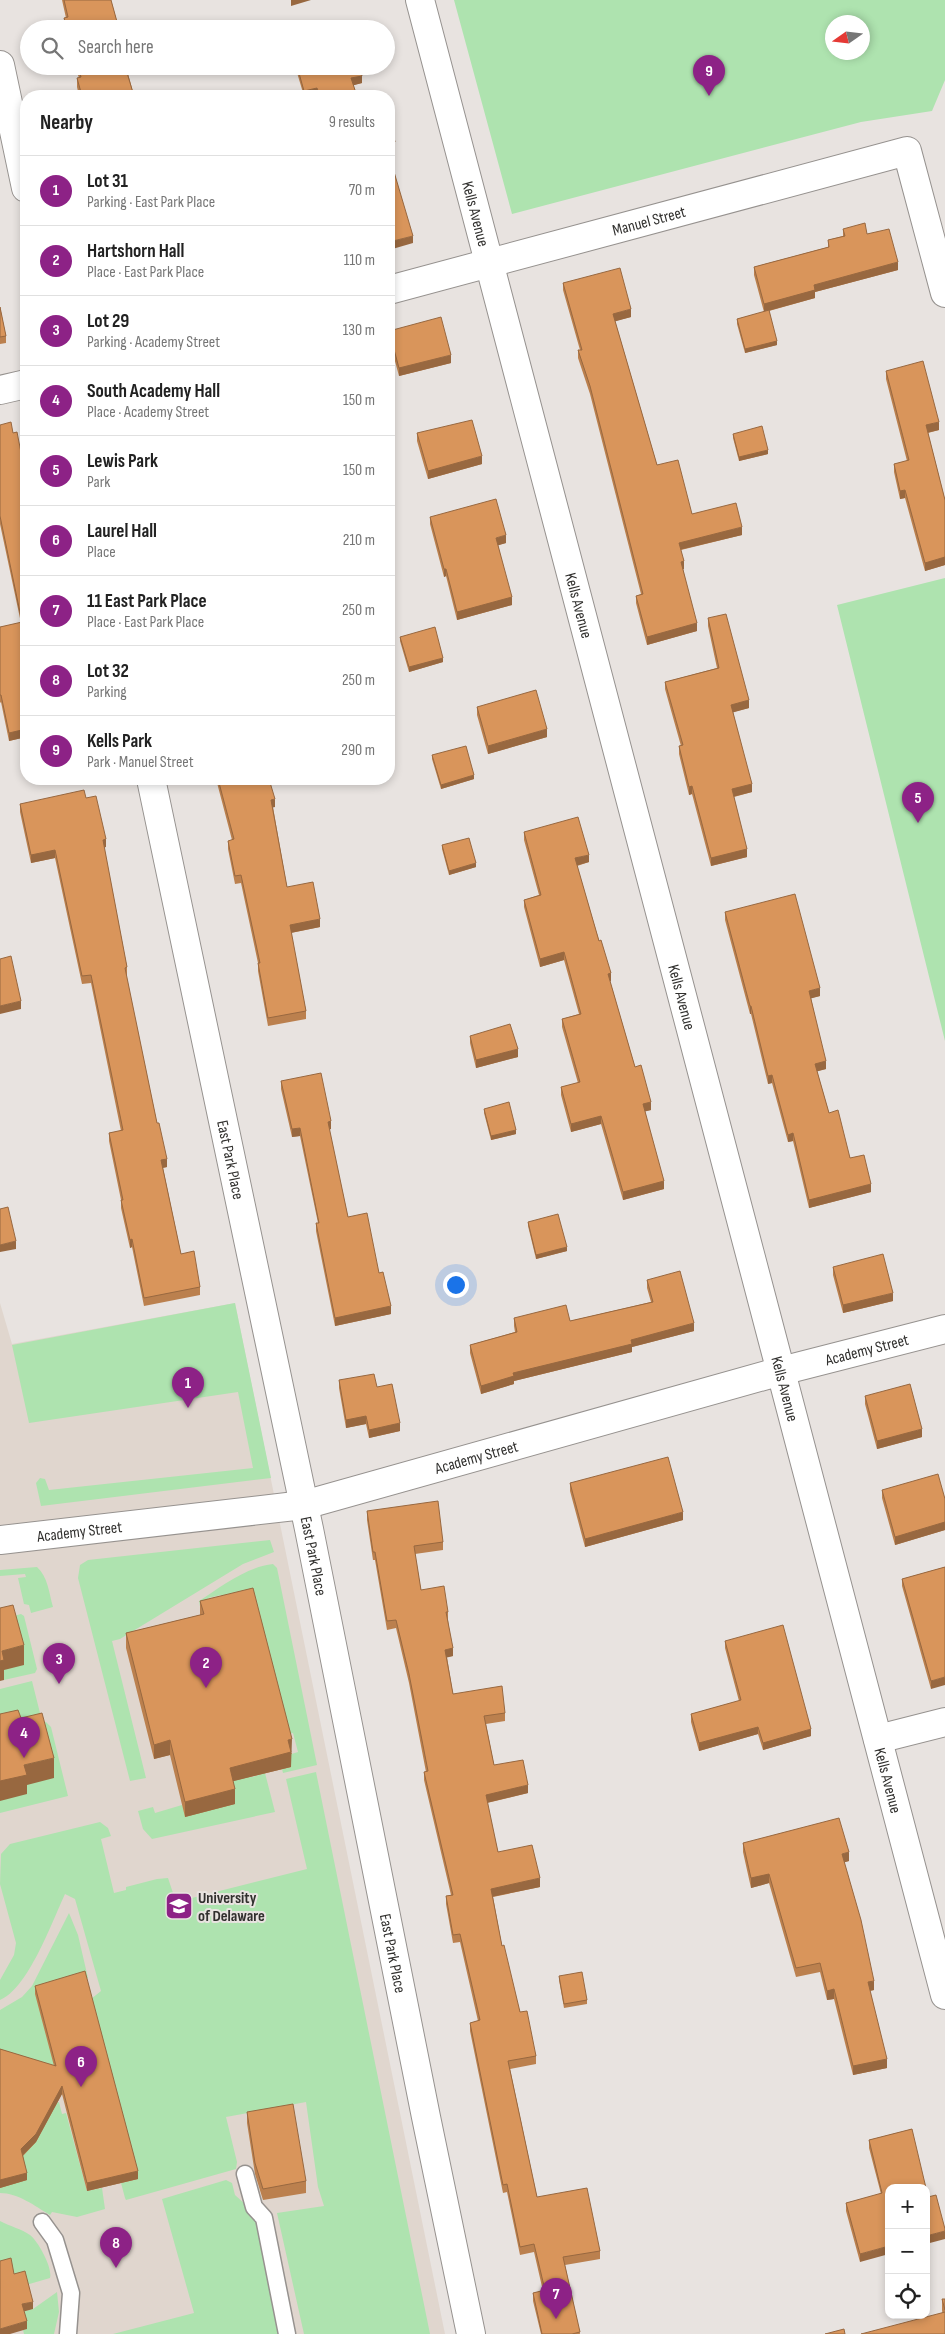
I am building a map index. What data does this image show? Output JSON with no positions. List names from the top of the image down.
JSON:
{
  "streets": {
    "street": [
      "Kells Avenue",
      "Manuel Street",
      "East Park Place",
      "Academy Street"
    ]
  },
  "crossings": [
    ["Kells Avenue", "Manuel Street"],
    ["Kells Avenue", "Academy Street"],
    ["East Park Place", "Academy Street"]
  ],
  "places": {
    "school or university": ["University of Delaware"]
  },
  "north": "left",
  "page": {
    "search": "Search here",
    "pins": [
      "9",
      "5",
      "1",
      "3",
      "2",
      "4",
      "6",
      "8",
      "7"
    ],
    "heading": ["Nearby", "9 results"],
    "list": [
      {
        "mark": "1",
        "name": "Lot 31",
        "note": "Parking · East Park Place",
        "value": "70 m"
      },
      {
        "mark": "2",
        "name": "Hartshorn Hall",
        "note": "Place · East Park Place",
        "value": "110 m"
      },
      {
        "mark": "3",
        "name": "Lot 29",
        "note": "Parking · Academy Street",
        "value": "130 m"
      },
      {
        "mark": "4",
        "name": "South Academy Hall",
        "note": "Place · Academy Street",
        "value": "150 m"
      },
      {
        "mark": "5",
        "name": "Lewis Park",
        "note": "Park",
        "value": "150 m"
      },
      {
        "mark": "6",
        "name": "Laurel Hall",
        "note": "Place",
        "value": "210 m"
      },
      {
        "mark": "7",
        "name": "11 East Park Place",
        "note": "Place · East Park Place",
        "value": "250 m"
      },
      {
        "mark": "8",
        "name": "Lot 32",
        "note": "Parking",
        "value": "250 m"
      },
      {
        "mark": "9",
        "name": "Kells Park",
        "note": "Park · Manuel Street",
        "value": "290 m"
      }
    ],
    "map_buttons": ["+", "−"]
  }
}
